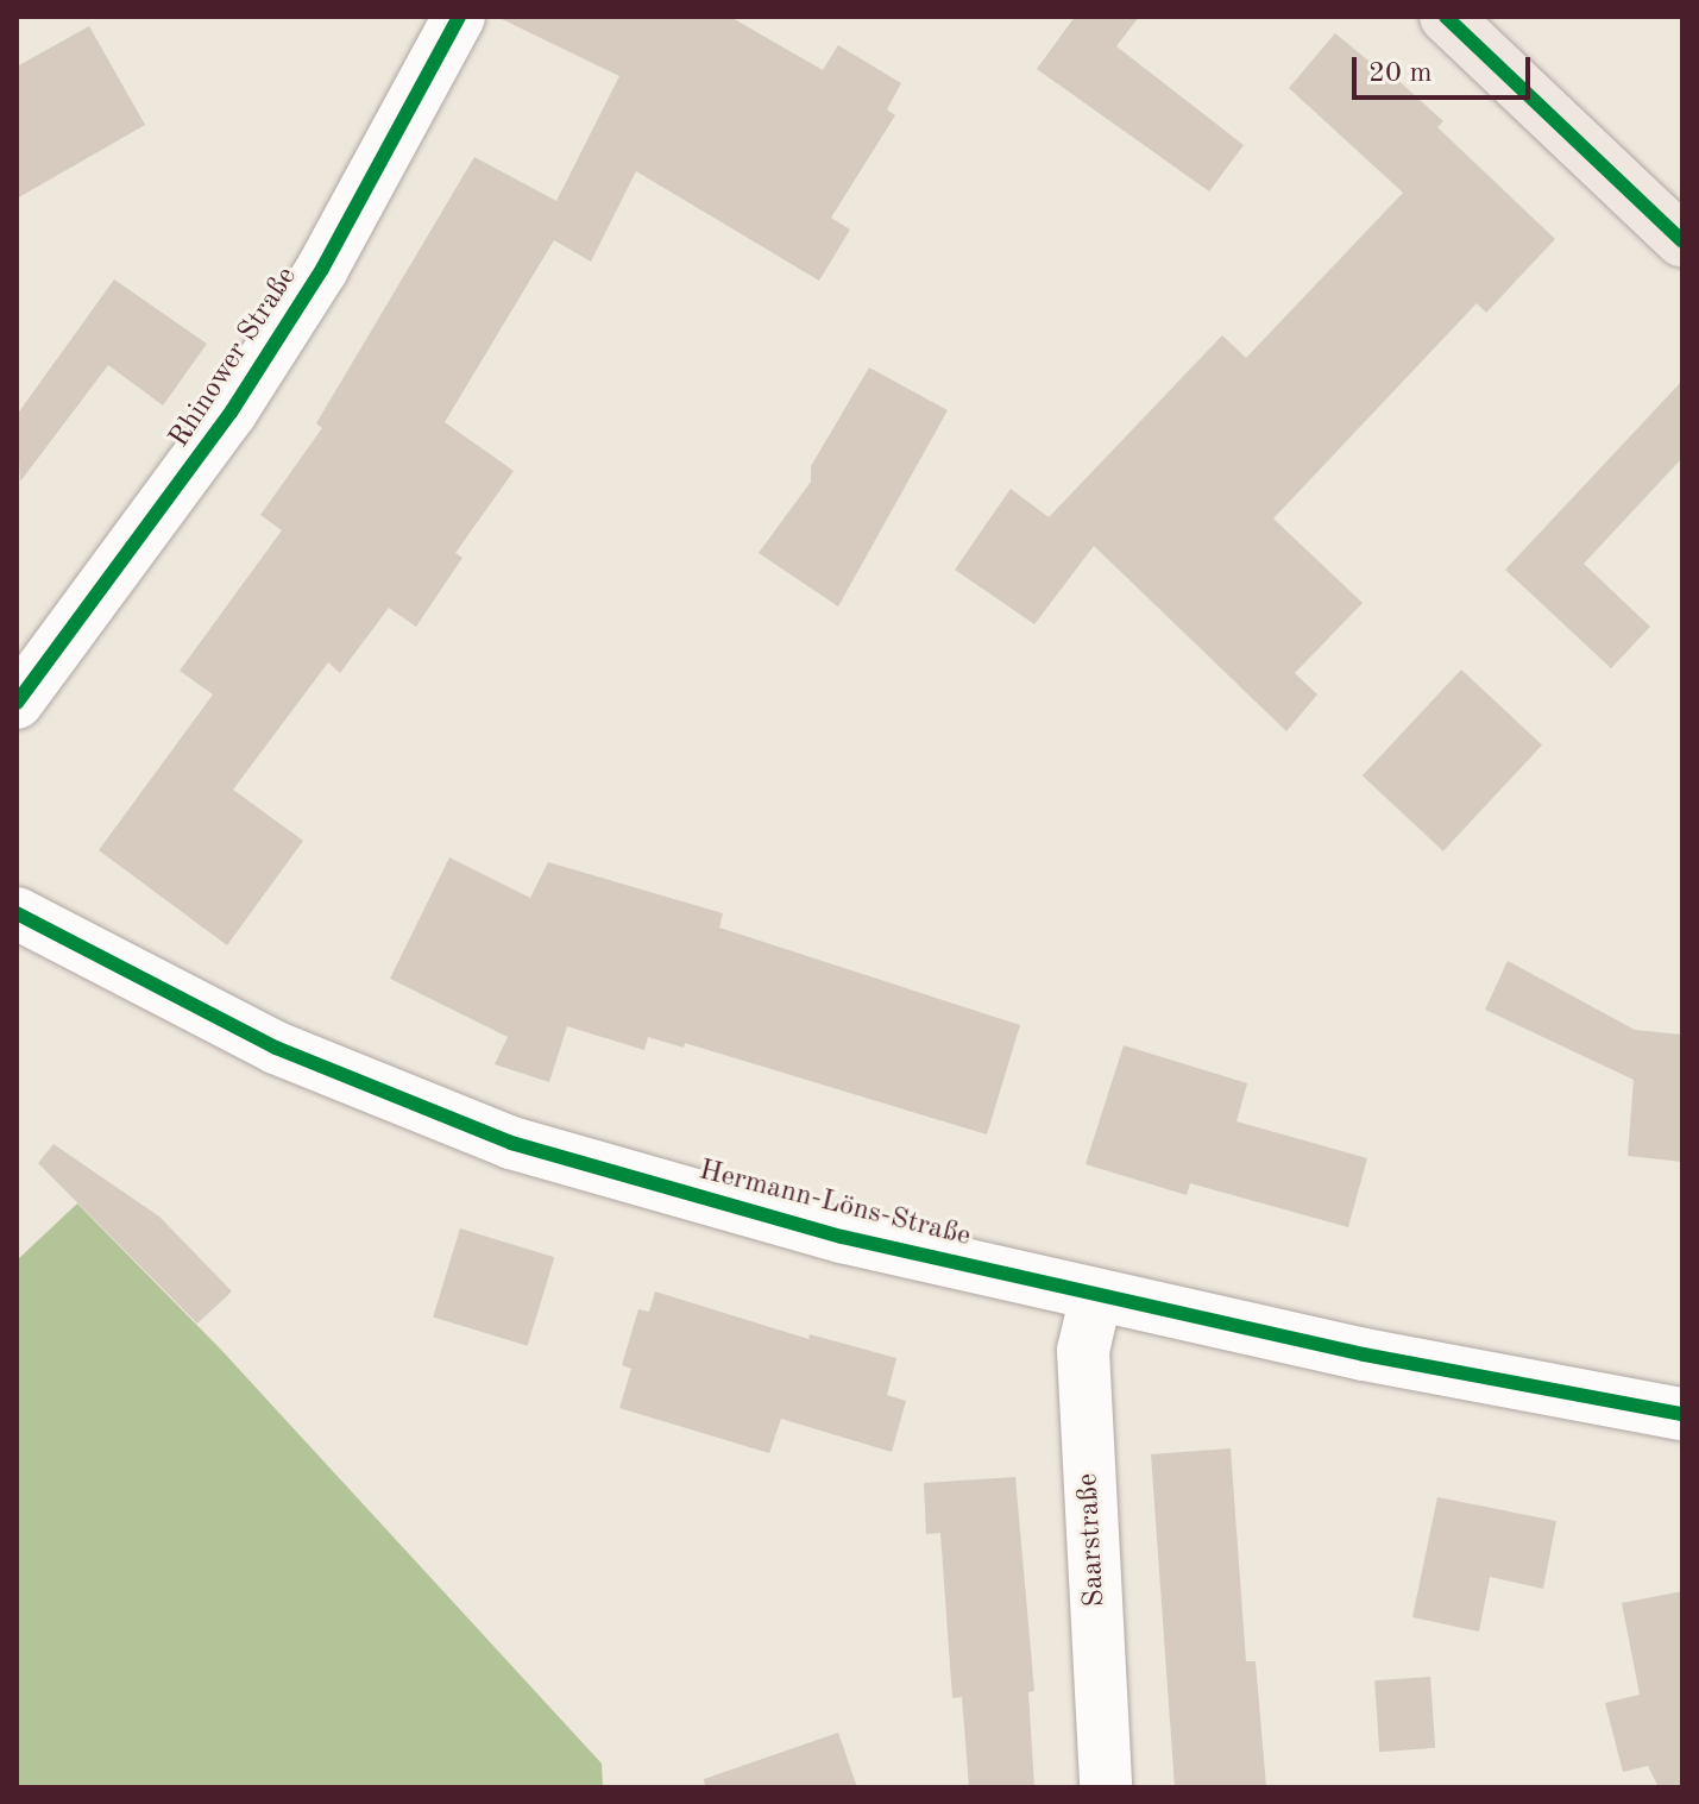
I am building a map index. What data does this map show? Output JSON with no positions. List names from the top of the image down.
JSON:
{
  "streets": {
    "street": ["Rhinower Straße", "Hermann-Löns-Straße", "Saarstraße"]
  },
  "crossings": [
    ["Hermann-Löns-Straße", "Saarstraße"]
  ],
  "scale_bar": "20 m"
}
